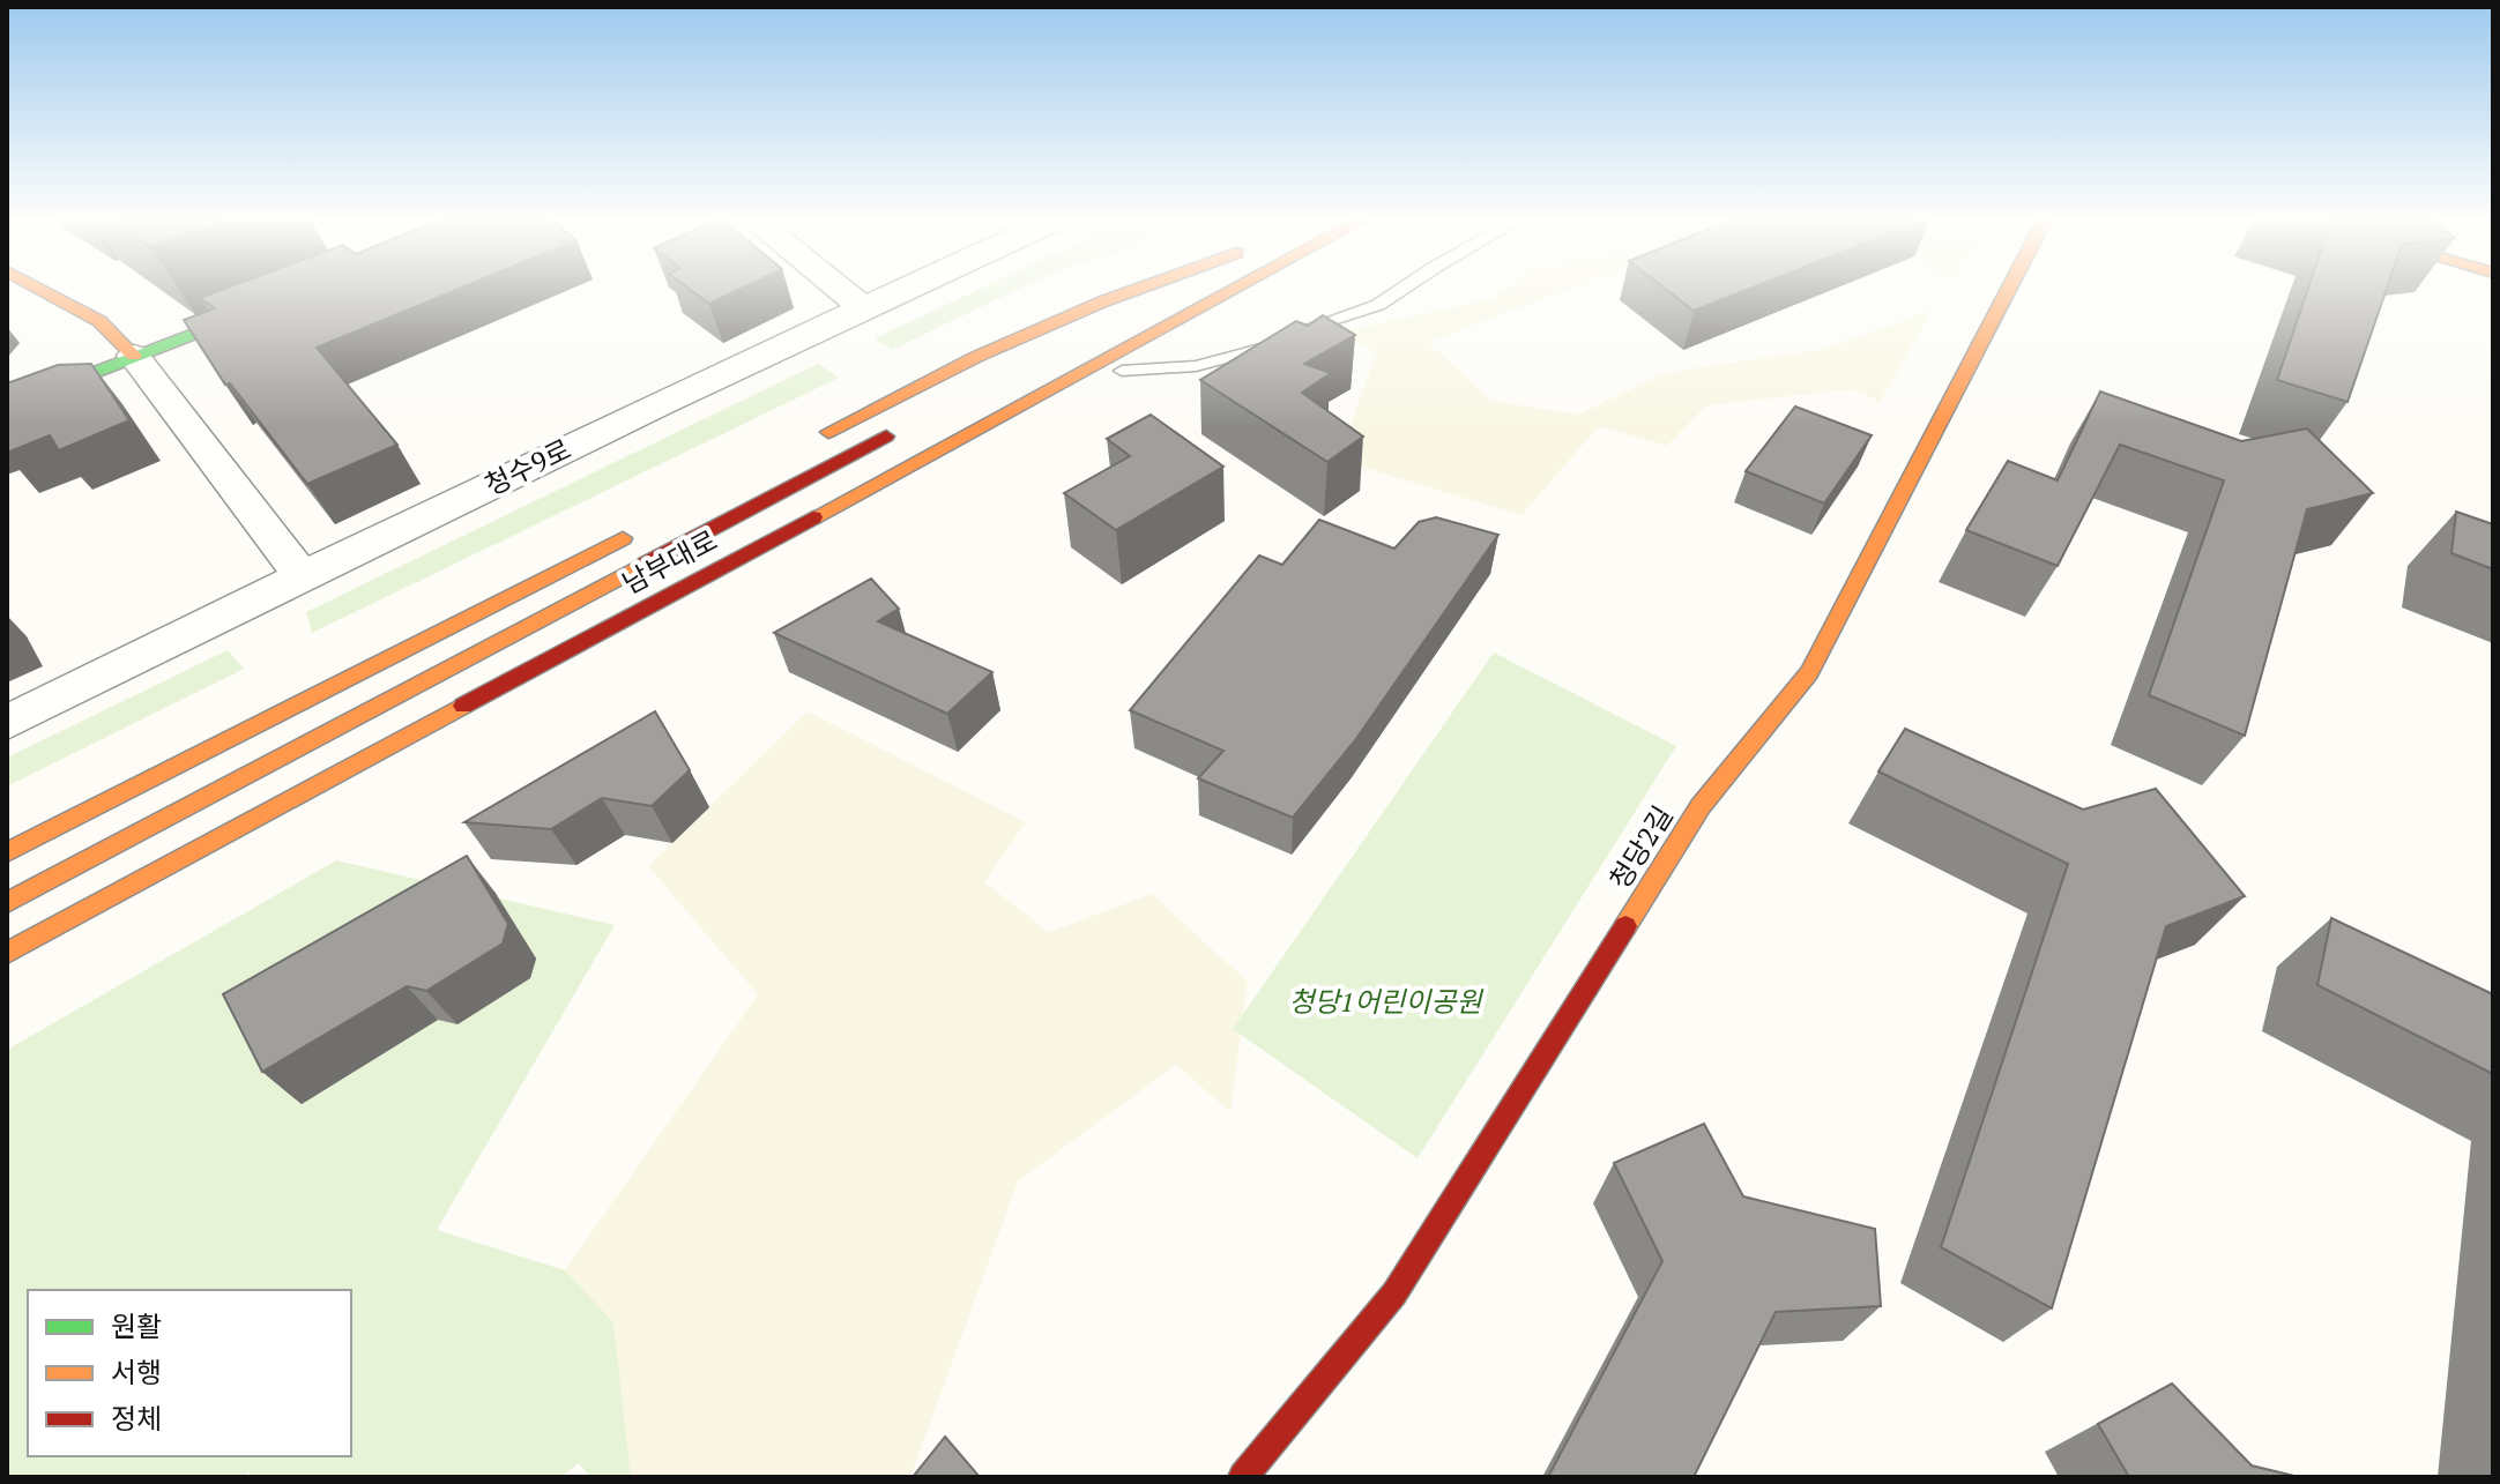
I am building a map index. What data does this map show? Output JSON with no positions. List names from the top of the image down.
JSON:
{
  "streets": {
    "main road": ["남부대로", "청당2길"],
    "street": ["청수9로"]
  },
  "parks": ["청당1어린이공원"],
  "legend": ["원활", "서행", "정체"]
}
